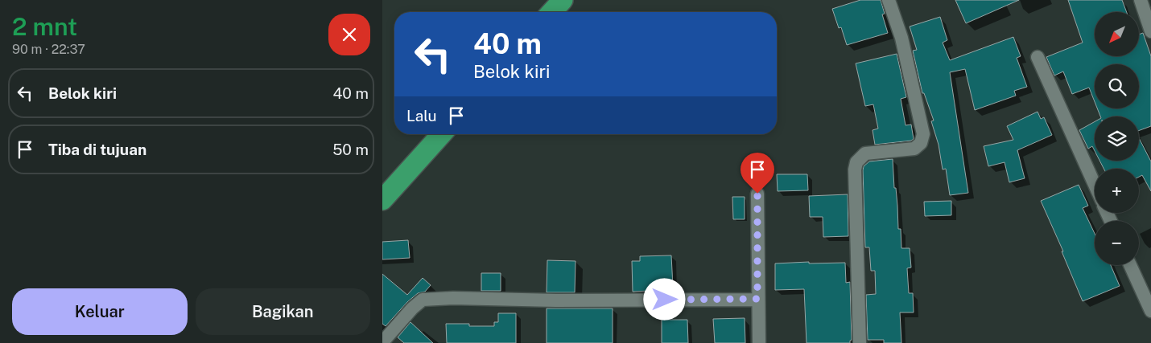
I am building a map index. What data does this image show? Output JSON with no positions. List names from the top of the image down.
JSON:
{
  "north": "bottom left",
  "page": {
    "heading": ["2 mnt", "90 m · 22:37"],
    "map_buttons": ["+", "−"],
    "turn": ["40 m", "Belok kiri"],
    "list": [
      {
        "name": "Belok kiri",
        "value": "40 m"
      },
      {
        "name": "Tiba di tujuan",
        "value": "50 m"
      }
    ],
    "then": "Lalu",
    "buttons": ["Keluar", "Bagikan"]
  }
}
